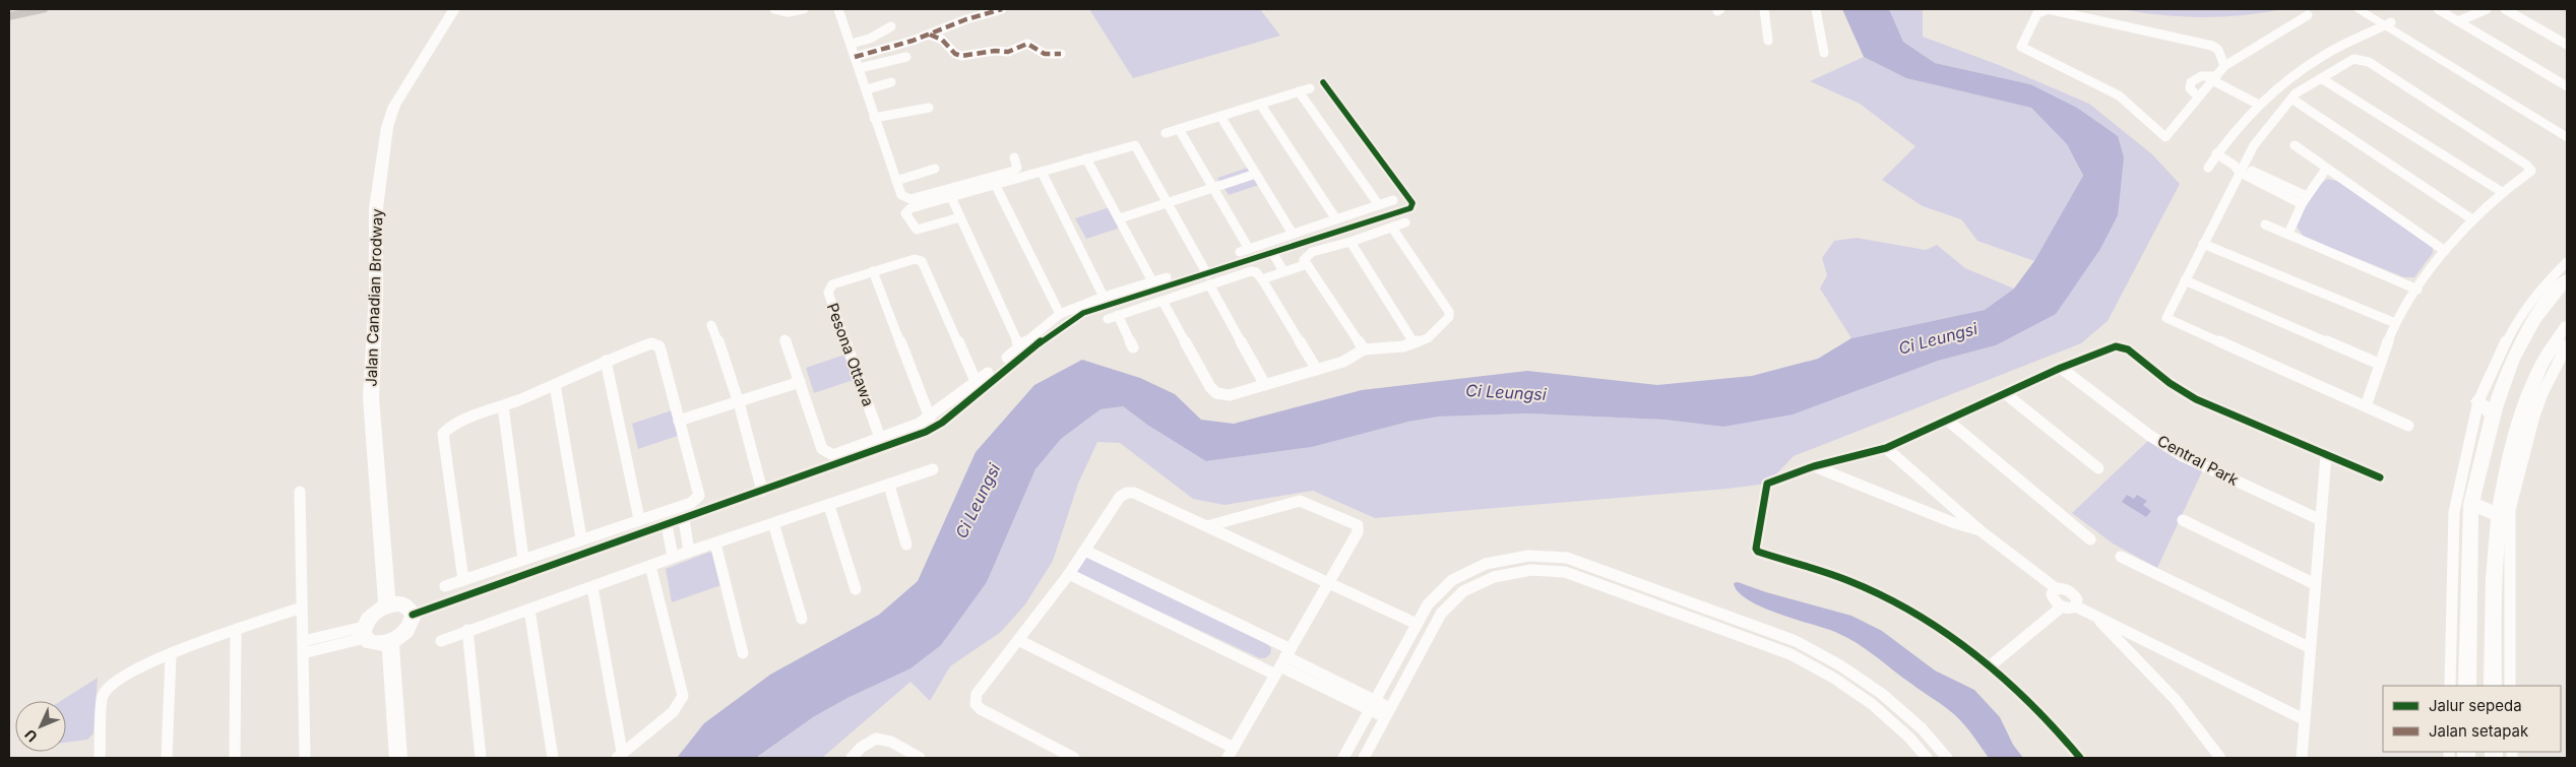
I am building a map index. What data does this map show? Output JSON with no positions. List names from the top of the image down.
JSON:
{
  "streets": {
    "street": ["Jalan Canadian Brodway", "Pesona Ottawa", "Central Park"]
  },
  "water": ["Ci Leungsi"],
  "legend": ["Jalur sepeda", "Jalan setapak"],
  "north": "bottom left"
}
